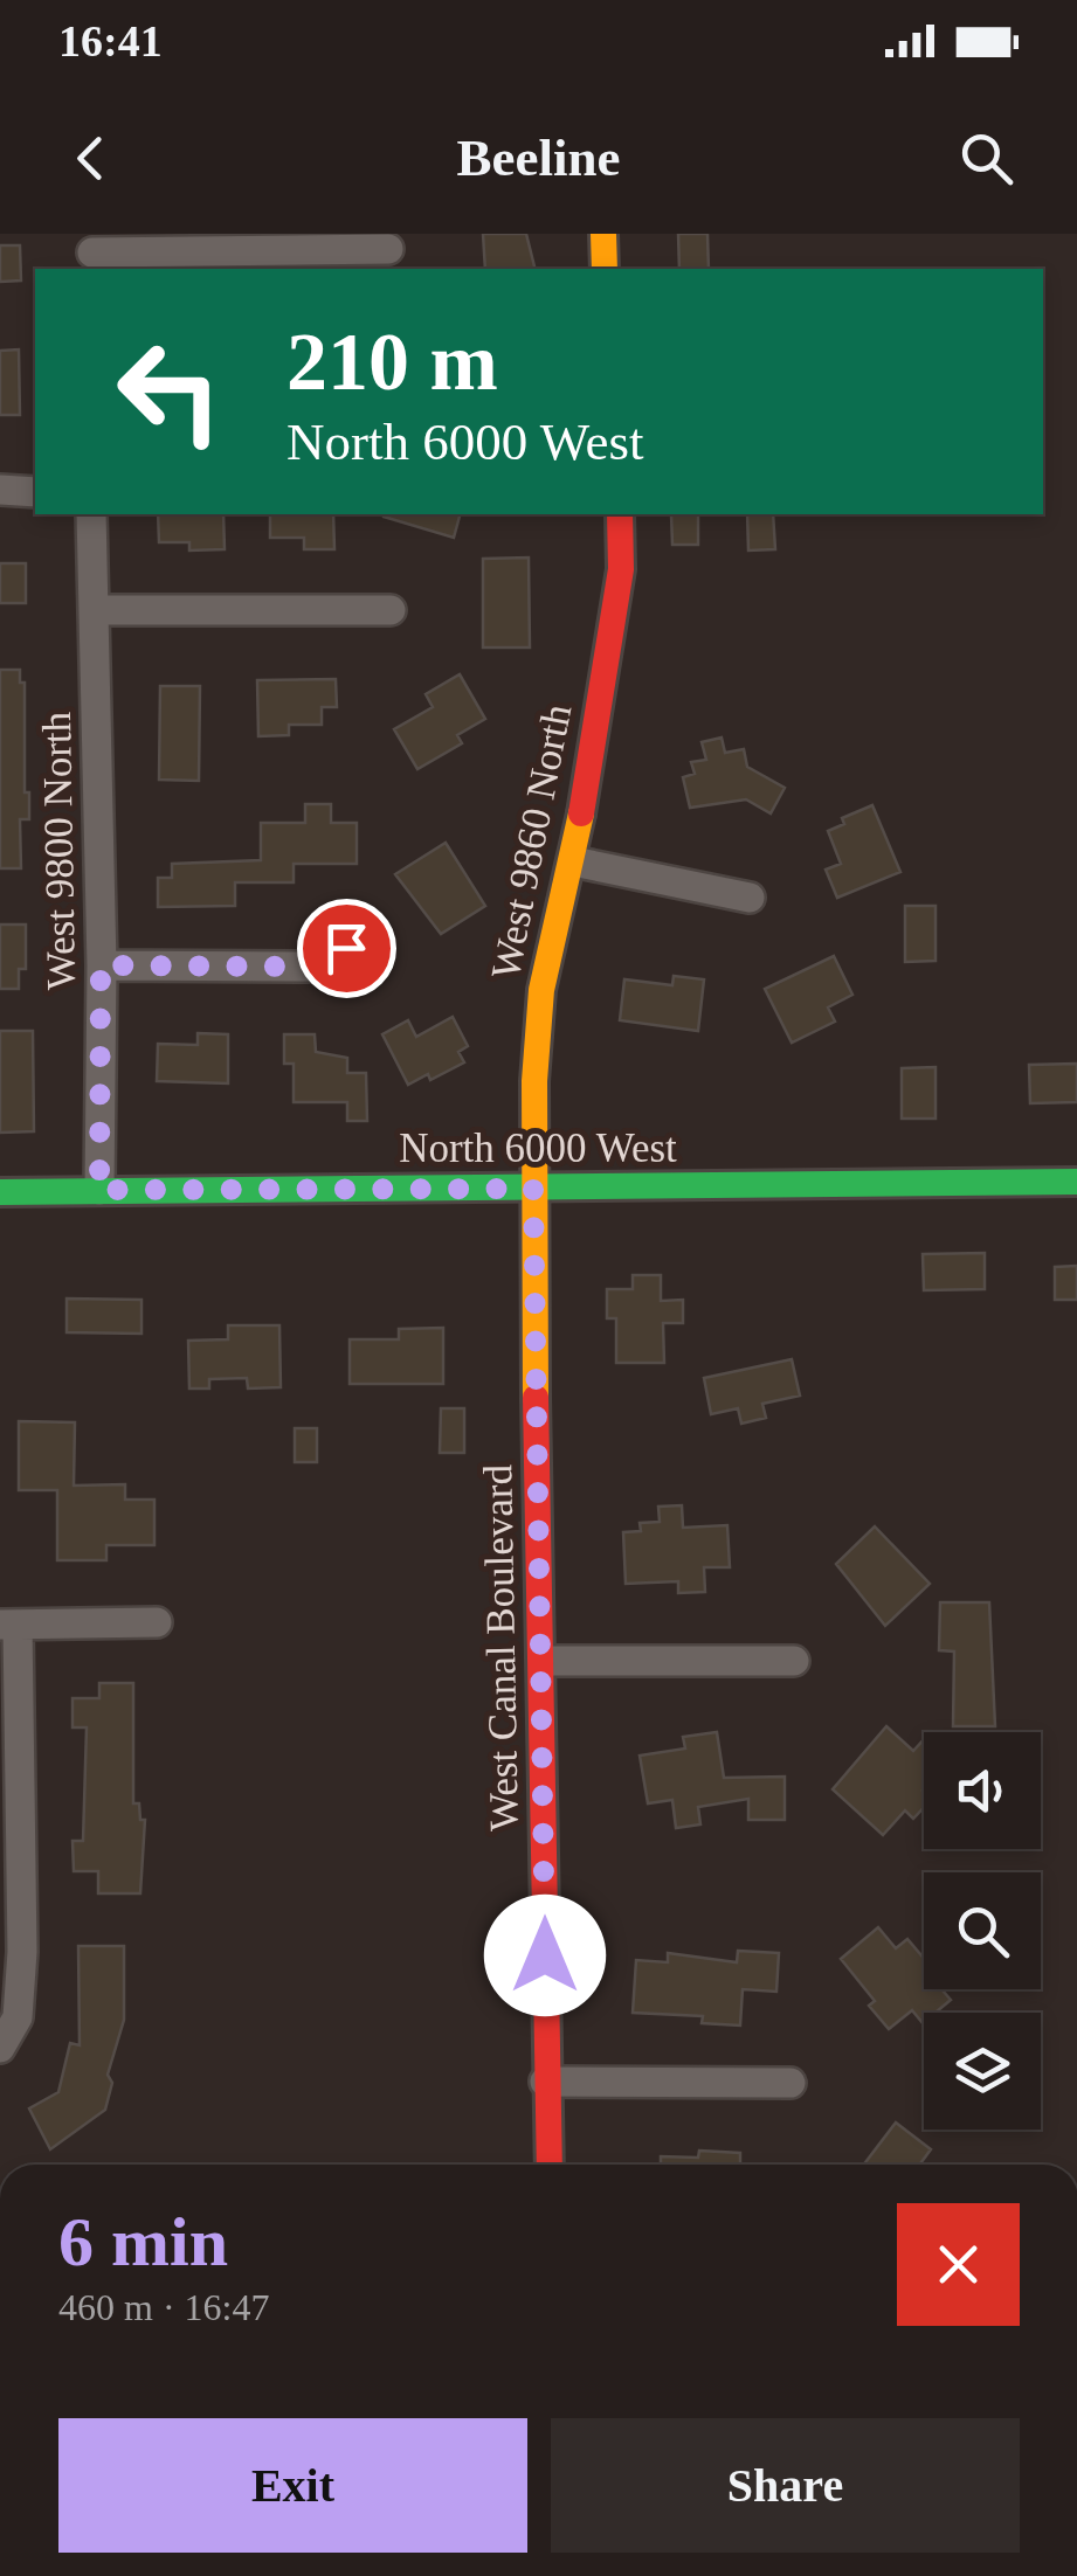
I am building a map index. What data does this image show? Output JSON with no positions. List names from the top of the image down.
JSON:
{
  "streets": {
    "street": [
      "West 9860 North",
      "West 9800 North",
      "North 6000 West",
      "West Canal Boulevard"
    ]
  },
  "crossings": [
    ["West 9860 North", "North 6000 West"],
    ["West 9860 North", "West Canal Boulevard"],
    ["West 9800 North", "North 6000 West"],
    ["North 6000 West", "West Canal Boulevard"]
  ],
  "page": {
    "status": "16:41",
    "header": "Beeline",
    "turn": ["210 m", "North 6000 West"],
    "heading": ["6 min", "460 m · 16:47"],
    "buttons": ["Exit", "Share"]
  }
}
